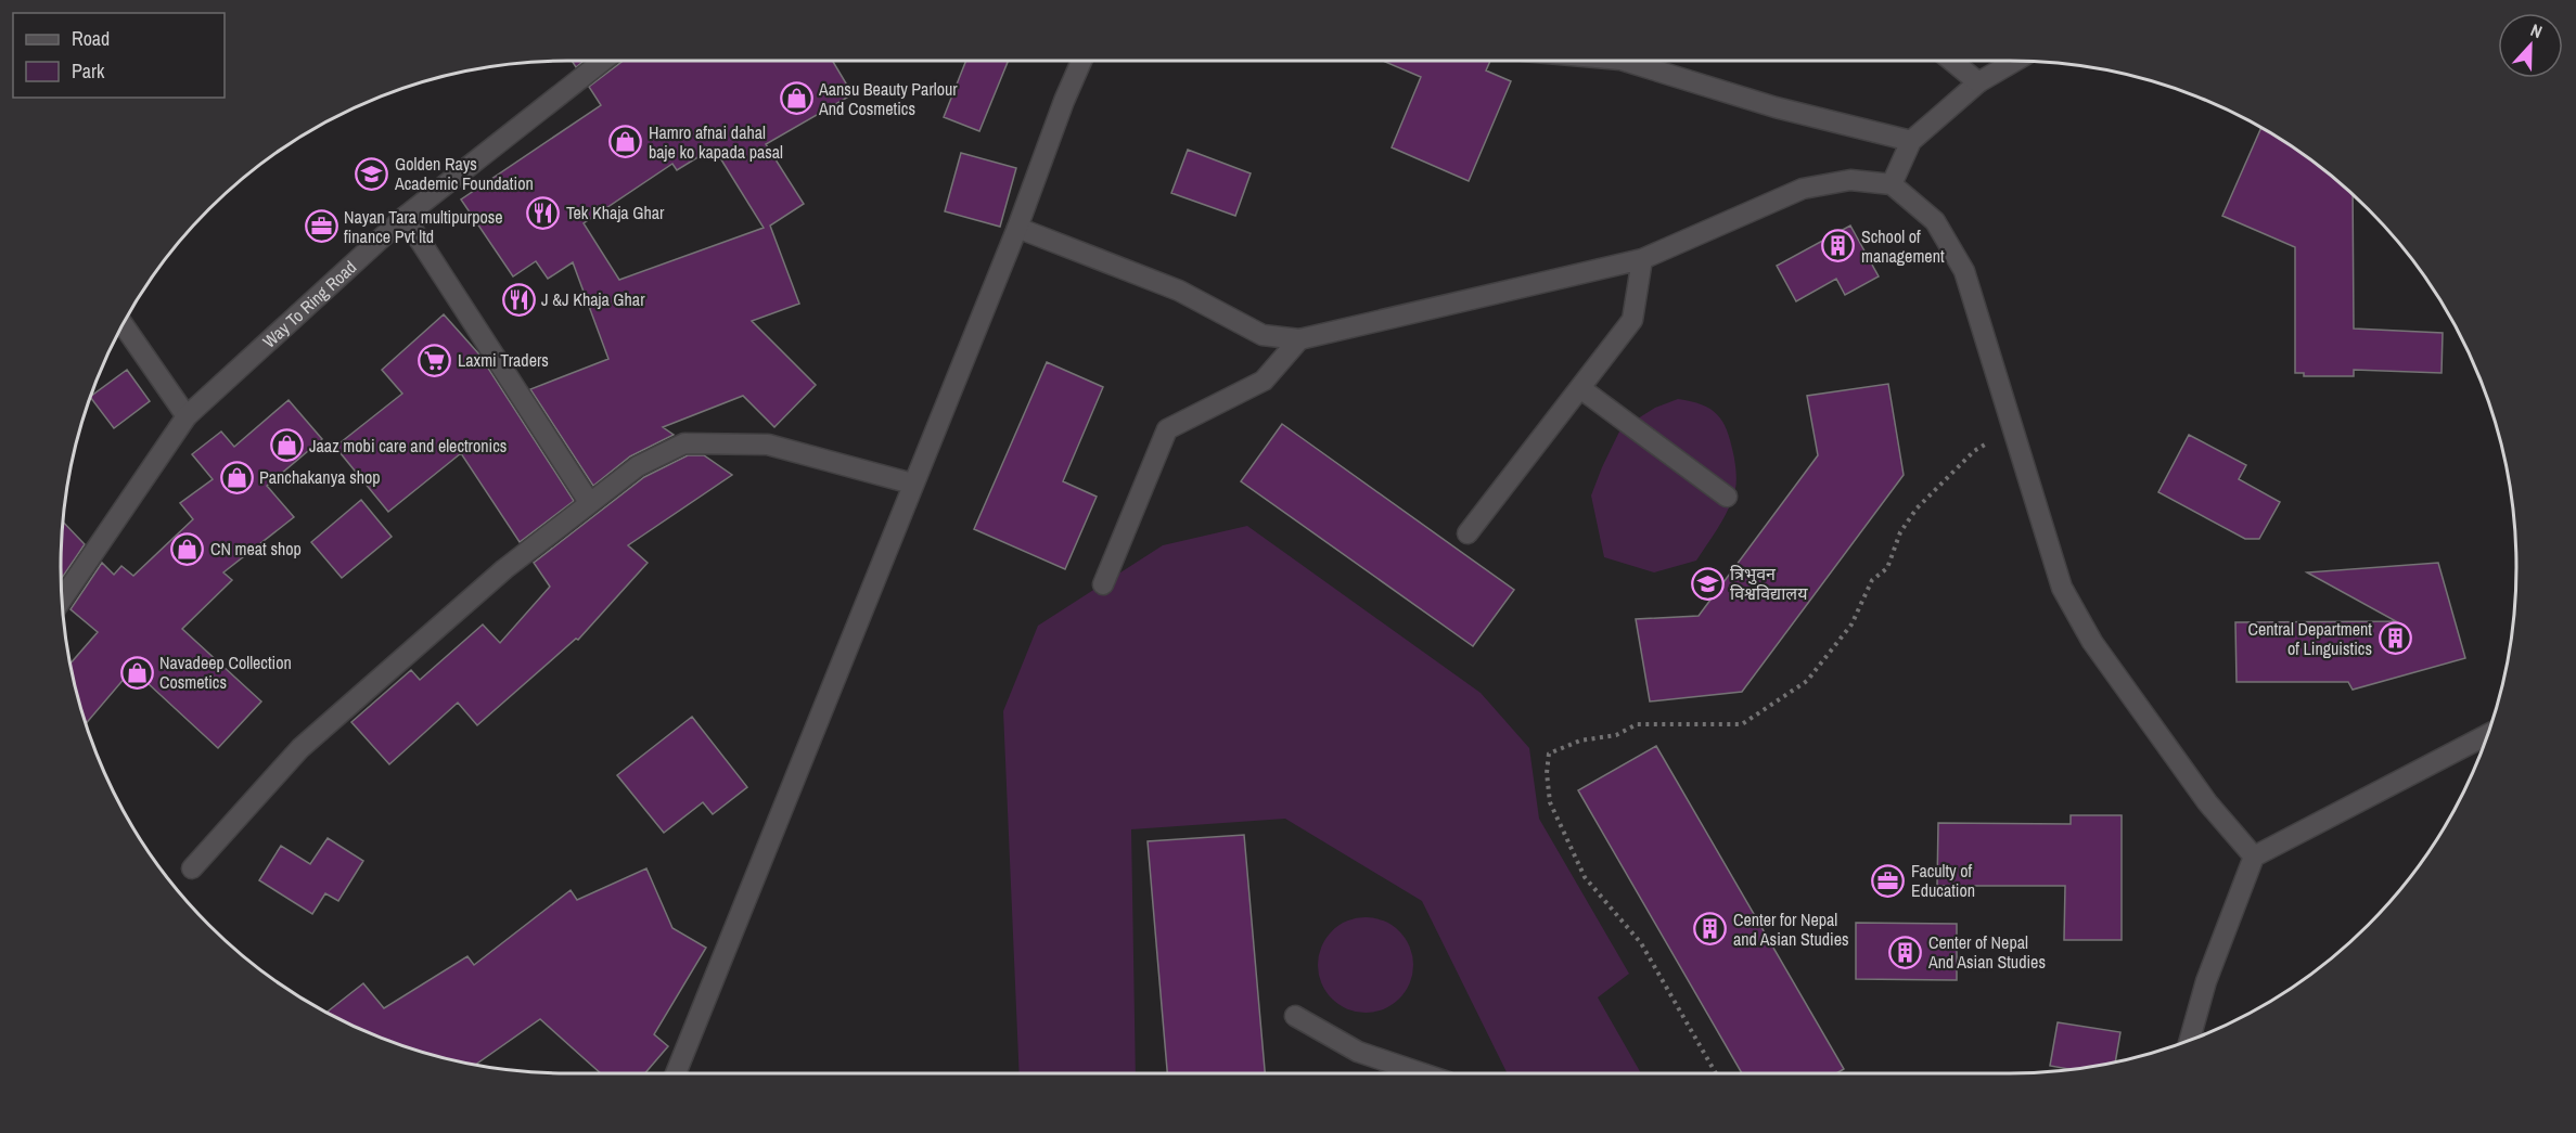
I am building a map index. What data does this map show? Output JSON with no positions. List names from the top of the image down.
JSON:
{
  "streets": {
    "street": ["Way To Ring Road"]
  },
  "places": {
    "shop": [
      "Aansu Beauty Parlour And Cosmetics",
      "Hamro afnai dahal baje ko kapada pasal",
      "Jaaz mobi care and electronics",
      "Panchakanya shop",
      "CN meat shop",
      "Navadeep Collection Cosmetics"
    ],
    "school or university": ["Golden Rays Academic Foundation", "त्रिभुवन विश्वविद्यालय"],
    "restaurant": ["Tek Khaja Ghar", "J &J Khaja Ghar"],
    "office": ["Nayan Tara multipurpose finance Pvt ltd", "Faculty of Education"],
    "building": [
      "School of management",
      "Central Department of Linguistics",
      "Center for Nepal and Asian Studies",
      "Center of Nepal And Asian Studies"
    ],
    "supermarket": ["Laxmi Traders"]
  },
  "legend": ["Road", "Park"],
  "north": "top"
}
